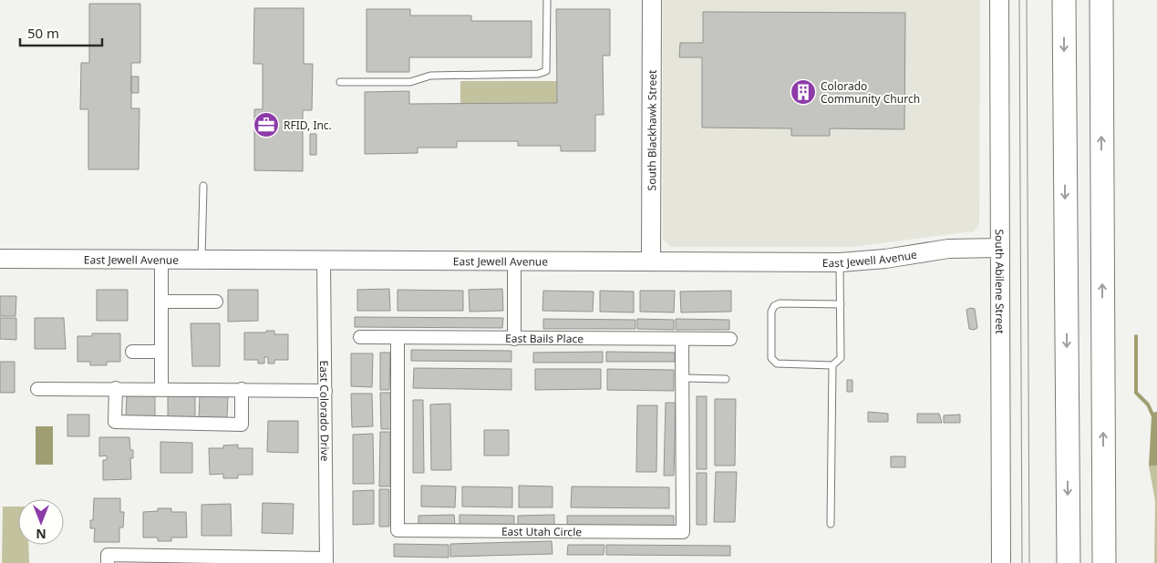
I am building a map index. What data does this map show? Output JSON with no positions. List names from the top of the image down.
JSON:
{
  "streets": {
    "street": [
      "South Blackhawk Street",
      "East Jewell Avenue",
      "South Abilene Street",
      "East Bails Place",
      "East Colorado Drive",
      "East Utah Circle"
    ]
  },
  "crossings": [
    ["South Blackhawk Street", "East Jewell Avenue"],
    ["East Jewell Avenue", "South Abilene Street"],
    ["East Jewell Avenue", "East Colorado Drive"],
    ["East Bails Place", "East Utah Circle"]
  ],
  "places": {
    "building": ["Colorado Community Church"],
    "office": ["RFID, Inc."]
  },
  "scale_bar": "50 m",
  "north": "bottom"
}
